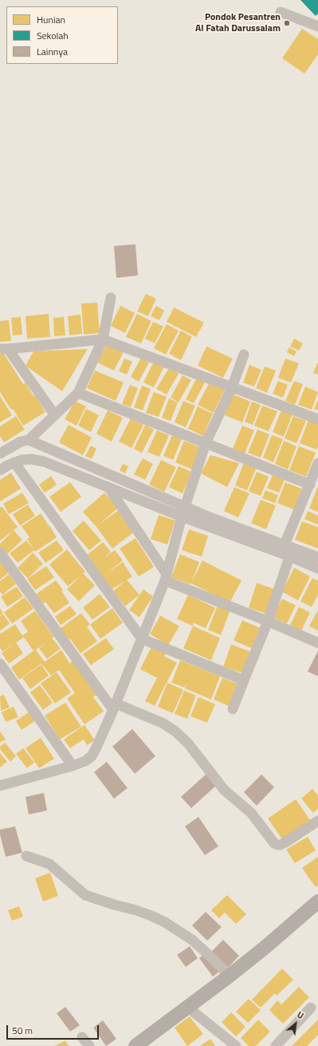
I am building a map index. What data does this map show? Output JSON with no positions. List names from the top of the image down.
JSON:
{
  "places": ["Pondok Pesantren Al Fatah Darussalam"],
  "legend": ["Hunian", "Sekolah", "Lainnya"],
  "scale_bar": "50 m",
  "north": "top right"
}
